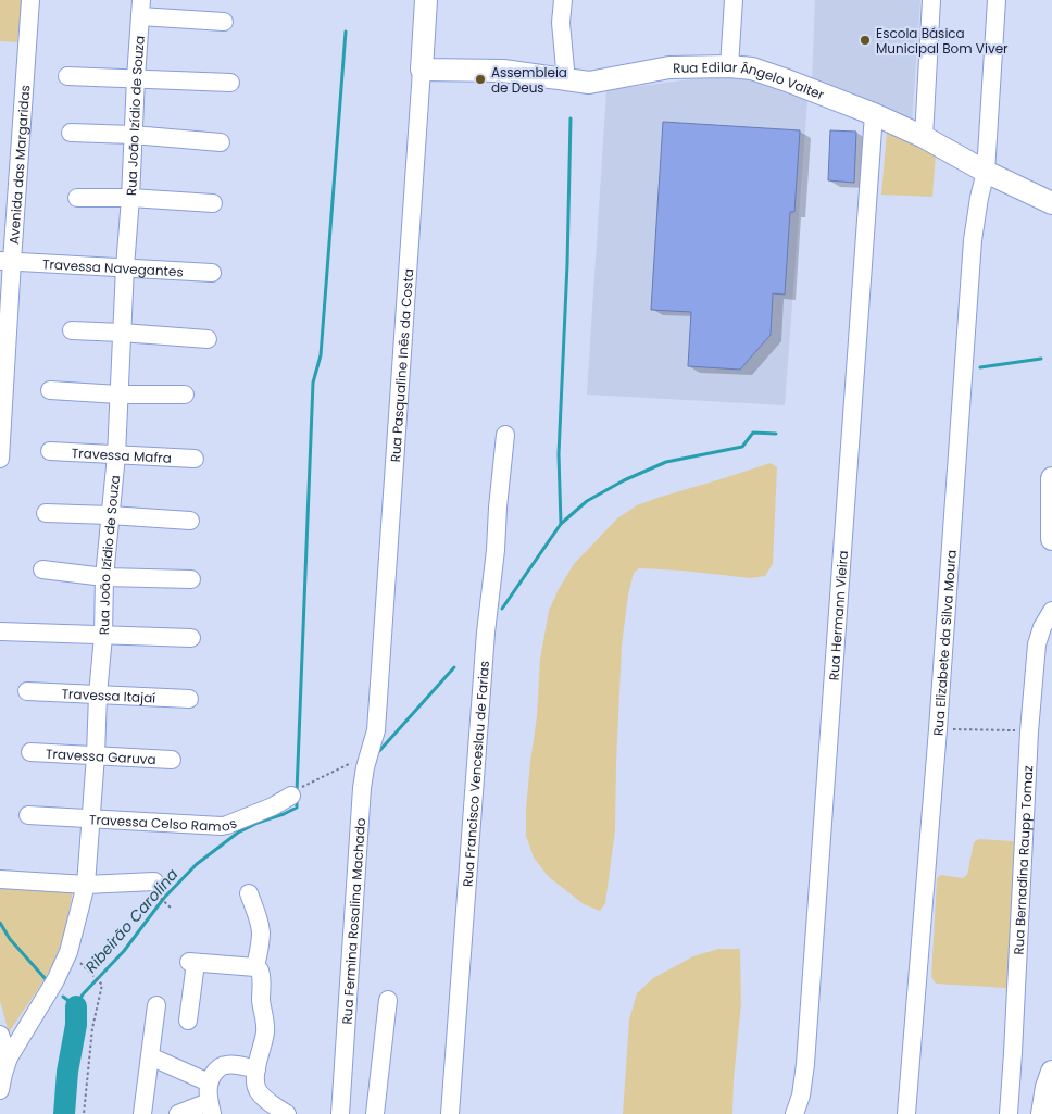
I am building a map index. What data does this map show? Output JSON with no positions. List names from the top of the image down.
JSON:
{
  "streets": {
    "main road": ["Rua Edilar Ângelo Valter", "Rua Pasqualine Inês da Costa"],
    "street": [
      "Rua João Izídio de Souza",
      "Avenida das Margaridas",
      "Travessa Navegantes",
      "Travessa Mafra",
      "Rua Hermann Vieira",
      "Rua Elizabete da Silva Moura",
      "Travessa Itajaí",
      "Travessa Garuva",
      "Rua Francisco Venceslau de Farias",
      "Travessa Celso Ramos",
      "Rua Bernadina Raupp Tomaz",
      "Rua Fermina Rosalina Machado"
    ]
  },
  "crossings": [
    ["Rua Edilar Ângelo Valter", "Rua Pasqualine Inês da Costa"],
    ["Rua Edilar Ângelo Valter", "Rua Hermann Vieira"],
    ["Rua Edilar Ângelo Valter", "Rua Elizabete da Silva Moura"],
    ["Rua João Izídio de Souza", "Travessa Navegantes"],
    ["Rua João Izídio de Souza", "Travessa Mafra"],
    ["Rua João Izídio de Souza", "Travessa Itajaí"],
    ["Rua João Izídio de Souza", "Travessa Garuva"],
    ["Rua João Izídio de Souza", "Travessa Celso Ramos"],
    ["Avenida das Margaridas", "Travessa Navegantes"],
    ["Rua Pasqualine Inês da Costa", "Rua Fermina Rosalina Machado"]
  ],
  "water": ["Ribeirão Carolina"],
  "places": ["Escola Básica Municipal Bom Viver", "Assembleia de Deus"]
}
